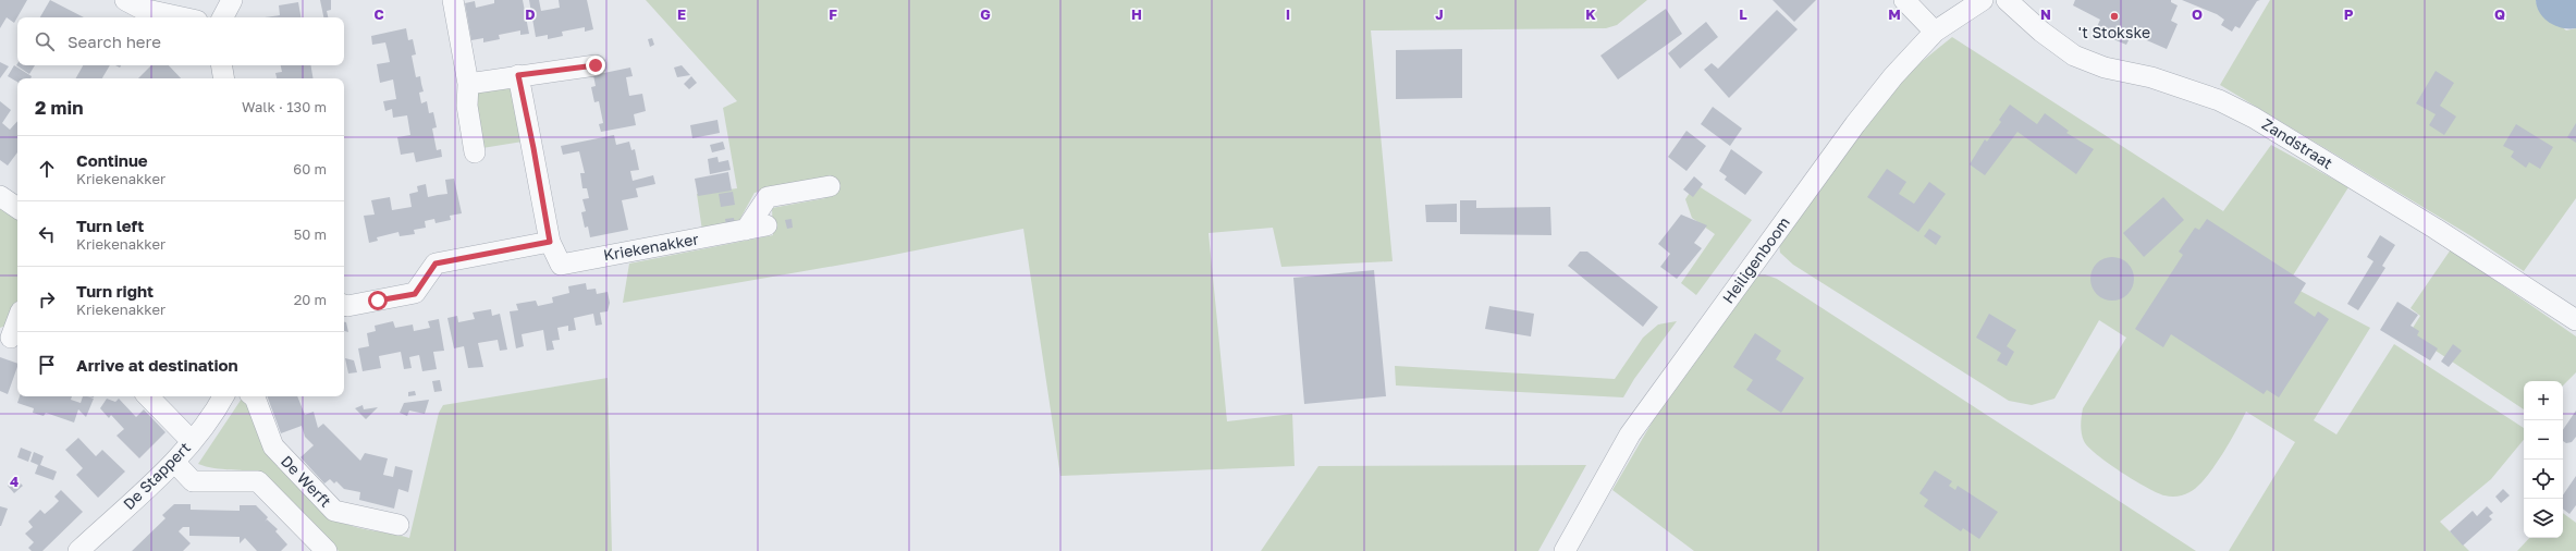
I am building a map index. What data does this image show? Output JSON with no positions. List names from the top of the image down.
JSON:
{
  "streets": {
    "street": [
      "Zandstraat",
      "Kriekenakker",
      "Heiligenboom",
      "De Stappert",
      "De Werft"
    ]
  },
  "places": ["'t Stokske"],
  "page": {
    "search": "Search here",
    "heading": ["2 min", "Walk · 130 m"],
    "list": [
      ["Continue", "Kriekenakker", "60 m"],
      ["Turn left", "Kriekenakker", "50 m"],
      ["Turn right", "Kriekenakker", "20 m"],
      "Arrive at destination"
    ],
    "map_buttons": ["+", "−"]
  },
  "grid": {
    "columns": [
      "C",
      "D",
      "E",
      "F",
      "G",
      "H",
      "I",
      "J",
      "K",
      "L",
      "M",
      "N",
      "O",
      "P",
      "Q"
    ],
    "rows": ["4"]
  }
}
